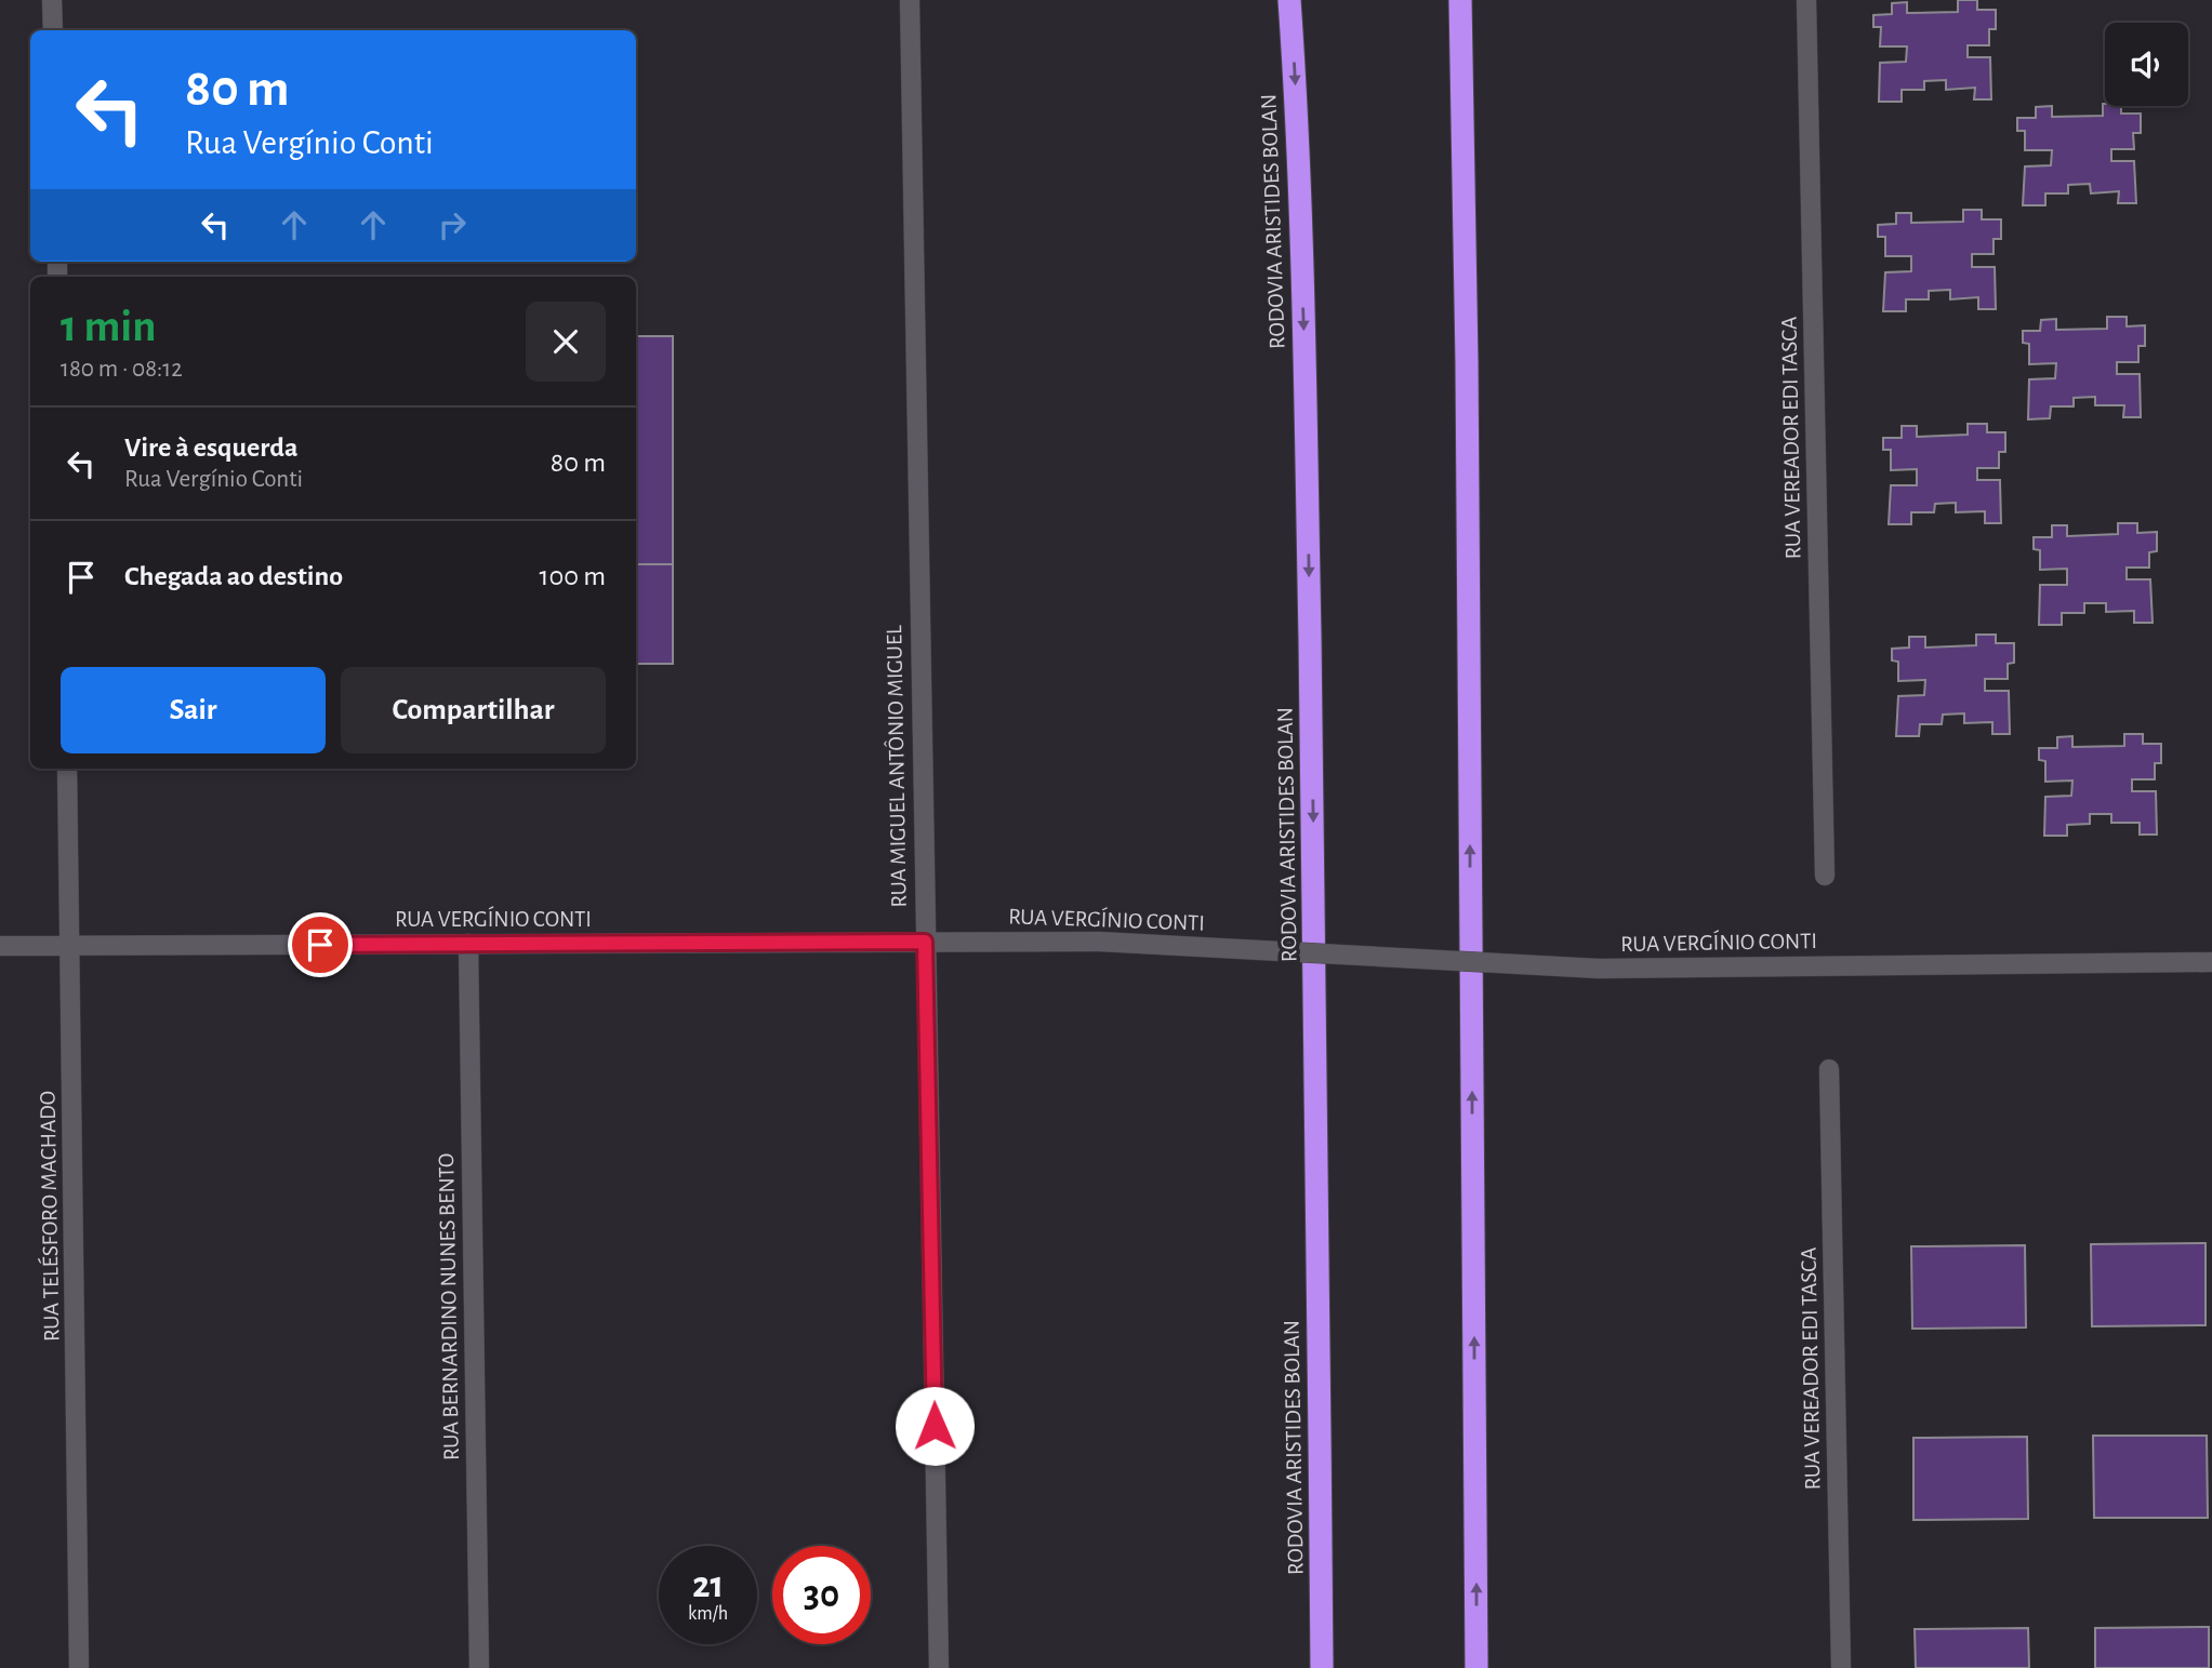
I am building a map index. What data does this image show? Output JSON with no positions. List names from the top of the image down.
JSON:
{
  "streets": {
    "highway": ["RODOVIA ARISTIDES BOLAN"],
    "street": [
      "RUA VEREADOR EDI TASCA",
      "RUA MIGUEL ANTÔNIO MIGUEL",
      "RUA VERGÍNIO CONTI",
      "RUA TELÉSFORO MACHADO",
      "RUA BERNARDINO NUNES BENTO"
    ]
  },
  "crossings": [
    ["RUA MIGUEL ANTÔNIO MIGUEL", "RUA VERGÍNIO CONTI"],
    ["RUA VERGÍNIO CONTI", "RUA TELÉSFORO MACHADO"],
    ["RUA VERGÍNIO CONTI", "RUA BERNARDINO NUNES BENTO"]
  ],
  "page": {
    "turn": ["80 m", "Rua Vergínio Conti"],
    "heading": ["1 min", "180 m · 08:12"],
    "list": [
      {
        "name": "Vire à esquerda",
        "note": "Rua Vergínio Conti",
        "value": "80 m"
      },
      {
        "name": "Chegada ao destino",
        "value": "100 m"
      }
    ],
    "buttons": ["Sair", "Compartilhar"],
    "speed": "21 km/h",
    "limit": "30"
  }
}
